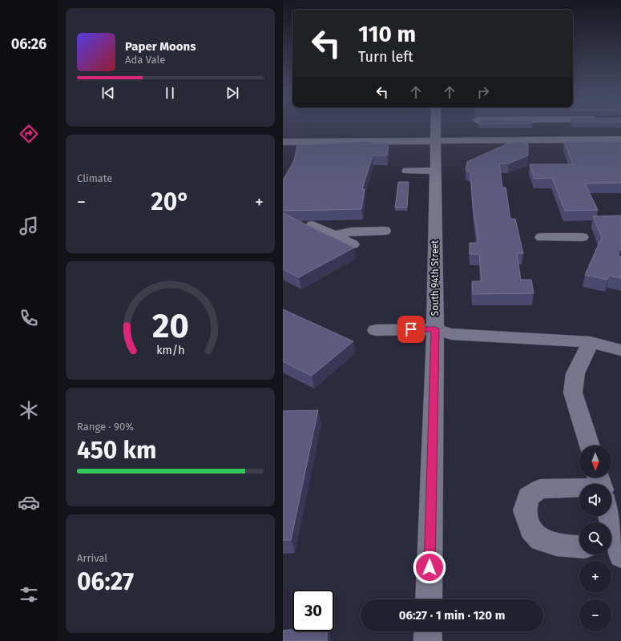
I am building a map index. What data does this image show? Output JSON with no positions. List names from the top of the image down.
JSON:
{
  "streets": {
    "street": ["South 94th Street"]
  },
  "north": "bottom",
  "page": {
    "tabs": "06:26",
    "turn": ["110 m", "Turn left"],
    "song": ["Paper Moons", "Ada Vale"],
    "tile": [
      "Climate",
      ["Range · 90%", "450 km"],
      ["Arrival", "06:27"]
    ],
    "heat": ["−", "20°", "+"],
    "map_buttons": ["+", "−"],
    "limit": "30",
    "trip": "06:27 · 1 min · 120 m",
    "gauge": ["20", "km/h"]
  }
}
